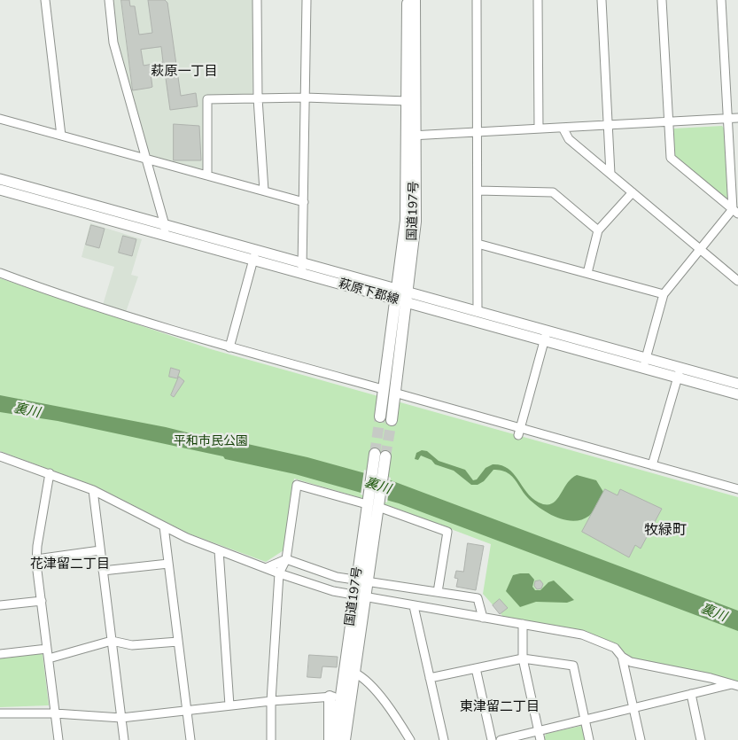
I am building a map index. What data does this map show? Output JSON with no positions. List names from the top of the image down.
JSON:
{
  "streets": {
    "highway": ["国道197号"],
    "main road": ["萩原下郡線"]
  },
  "crossings": [
    ["国道197号", "萩原下郡線"]
  ],
  "districts": [
    "萩原一丁目",
    "牧緑町",
    "花津留二丁目",
    "東津留二丁目"
  ],
  "water": ["裏川"],
  "parks": ["平和市民公園"]
}
